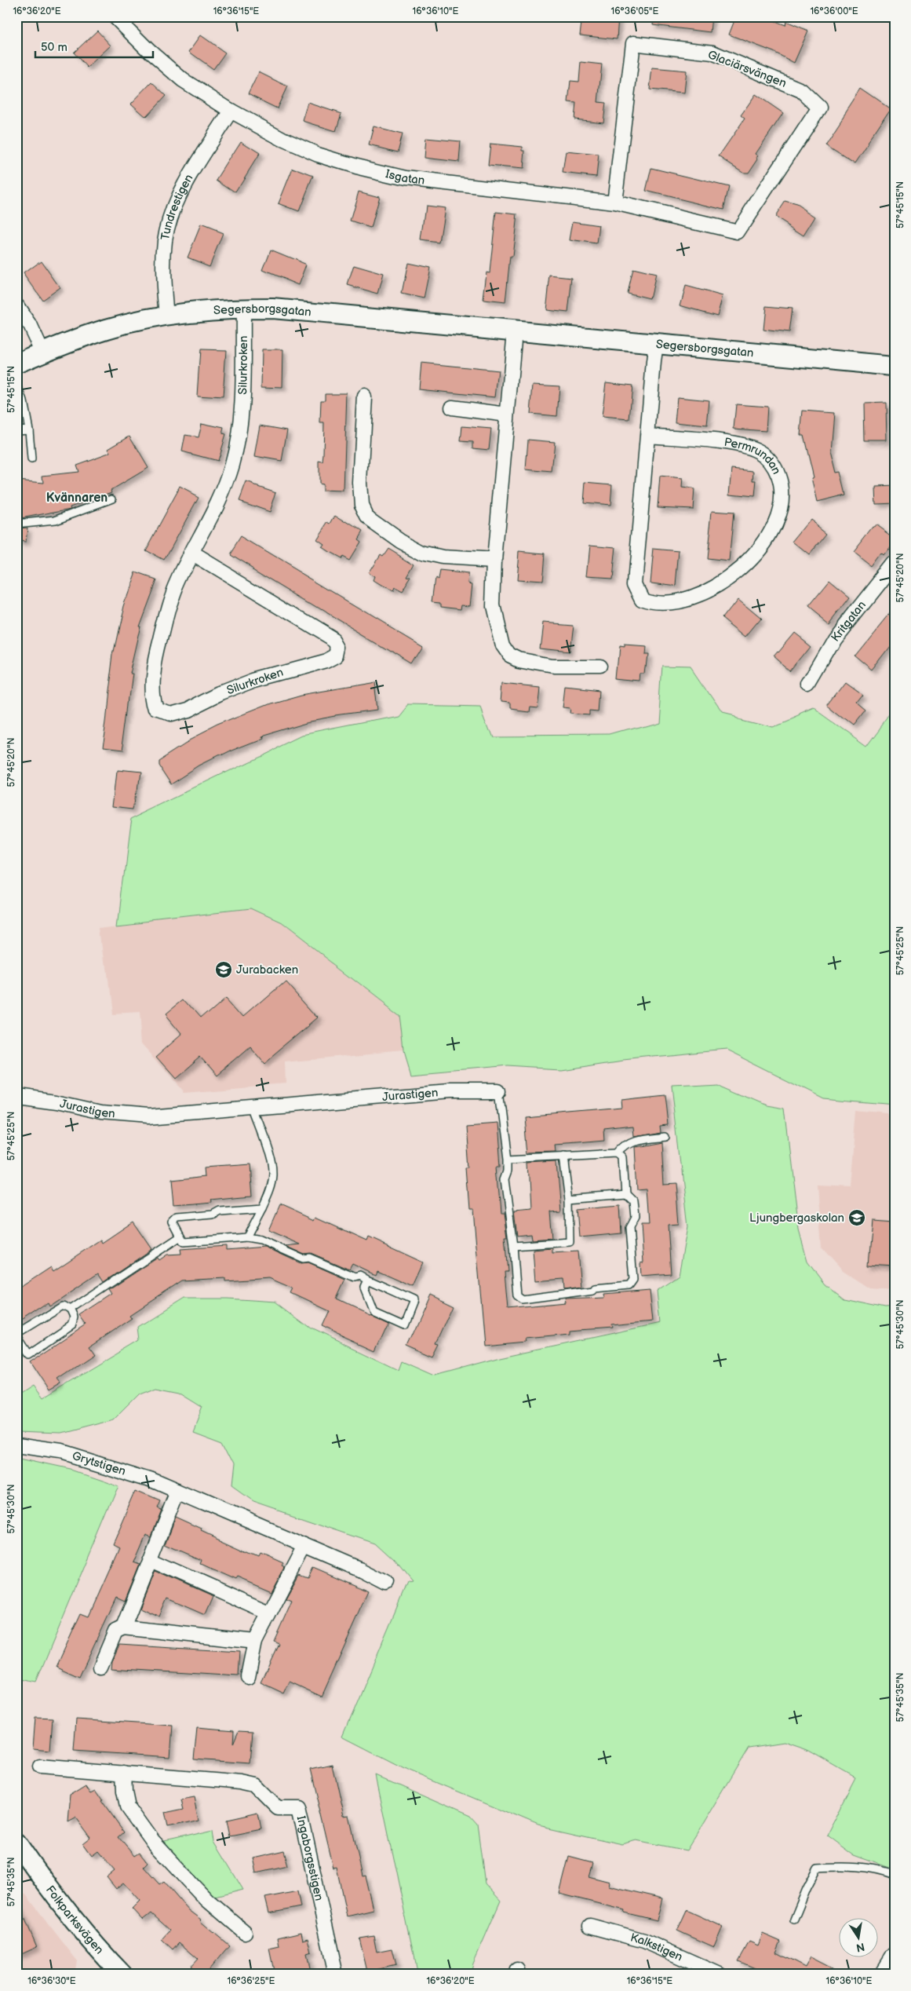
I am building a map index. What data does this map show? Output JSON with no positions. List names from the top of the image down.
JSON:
{
  "streets": {
    "street": [
      "Glaciärsvängen",
      "Isgatan",
      "Tundrestigen",
      "Segersborgsgatan",
      "Silurkroken",
      "Permrundan",
      "Kritgatan",
      "Jurastigen",
      "Grytstigen",
      "Ingaborgsstigen",
      "Folkparksvägen",
      "Kalkstigen"
    ]
  },
  "crossings": [
    ["Glaciärsvängen", "Isgatan"],
    ["Isgatan", "Tundrestigen"],
    ["Tundrestigen", "Segersborgsgatan"],
    ["Segersborgsgatan", "Silurkroken"],
    ["Segersborgsgatan", "Permrundan"]
  ],
  "districts": ["Kvännaren"],
  "places": {
    "school or university": ["Jurabacken", "Ljungbergaskolan"]
  },
  "scale_bar": "50 m",
  "north": "bottom",
  "coordinates": [
    "16°36'20\"E",
    "16°36'15\"E",
    "16°36'10\"E",
    "16°36'05\"E",
    "16°36'00\"E",
    "57°45'15\"N",
    "57°45'20\"N",
    "57°45'25\"N",
    "57°45'30\"N",
    "57°45'35\"N",
    "16°36'30\"E",
    "16°36'25\"E"
  ]
}
